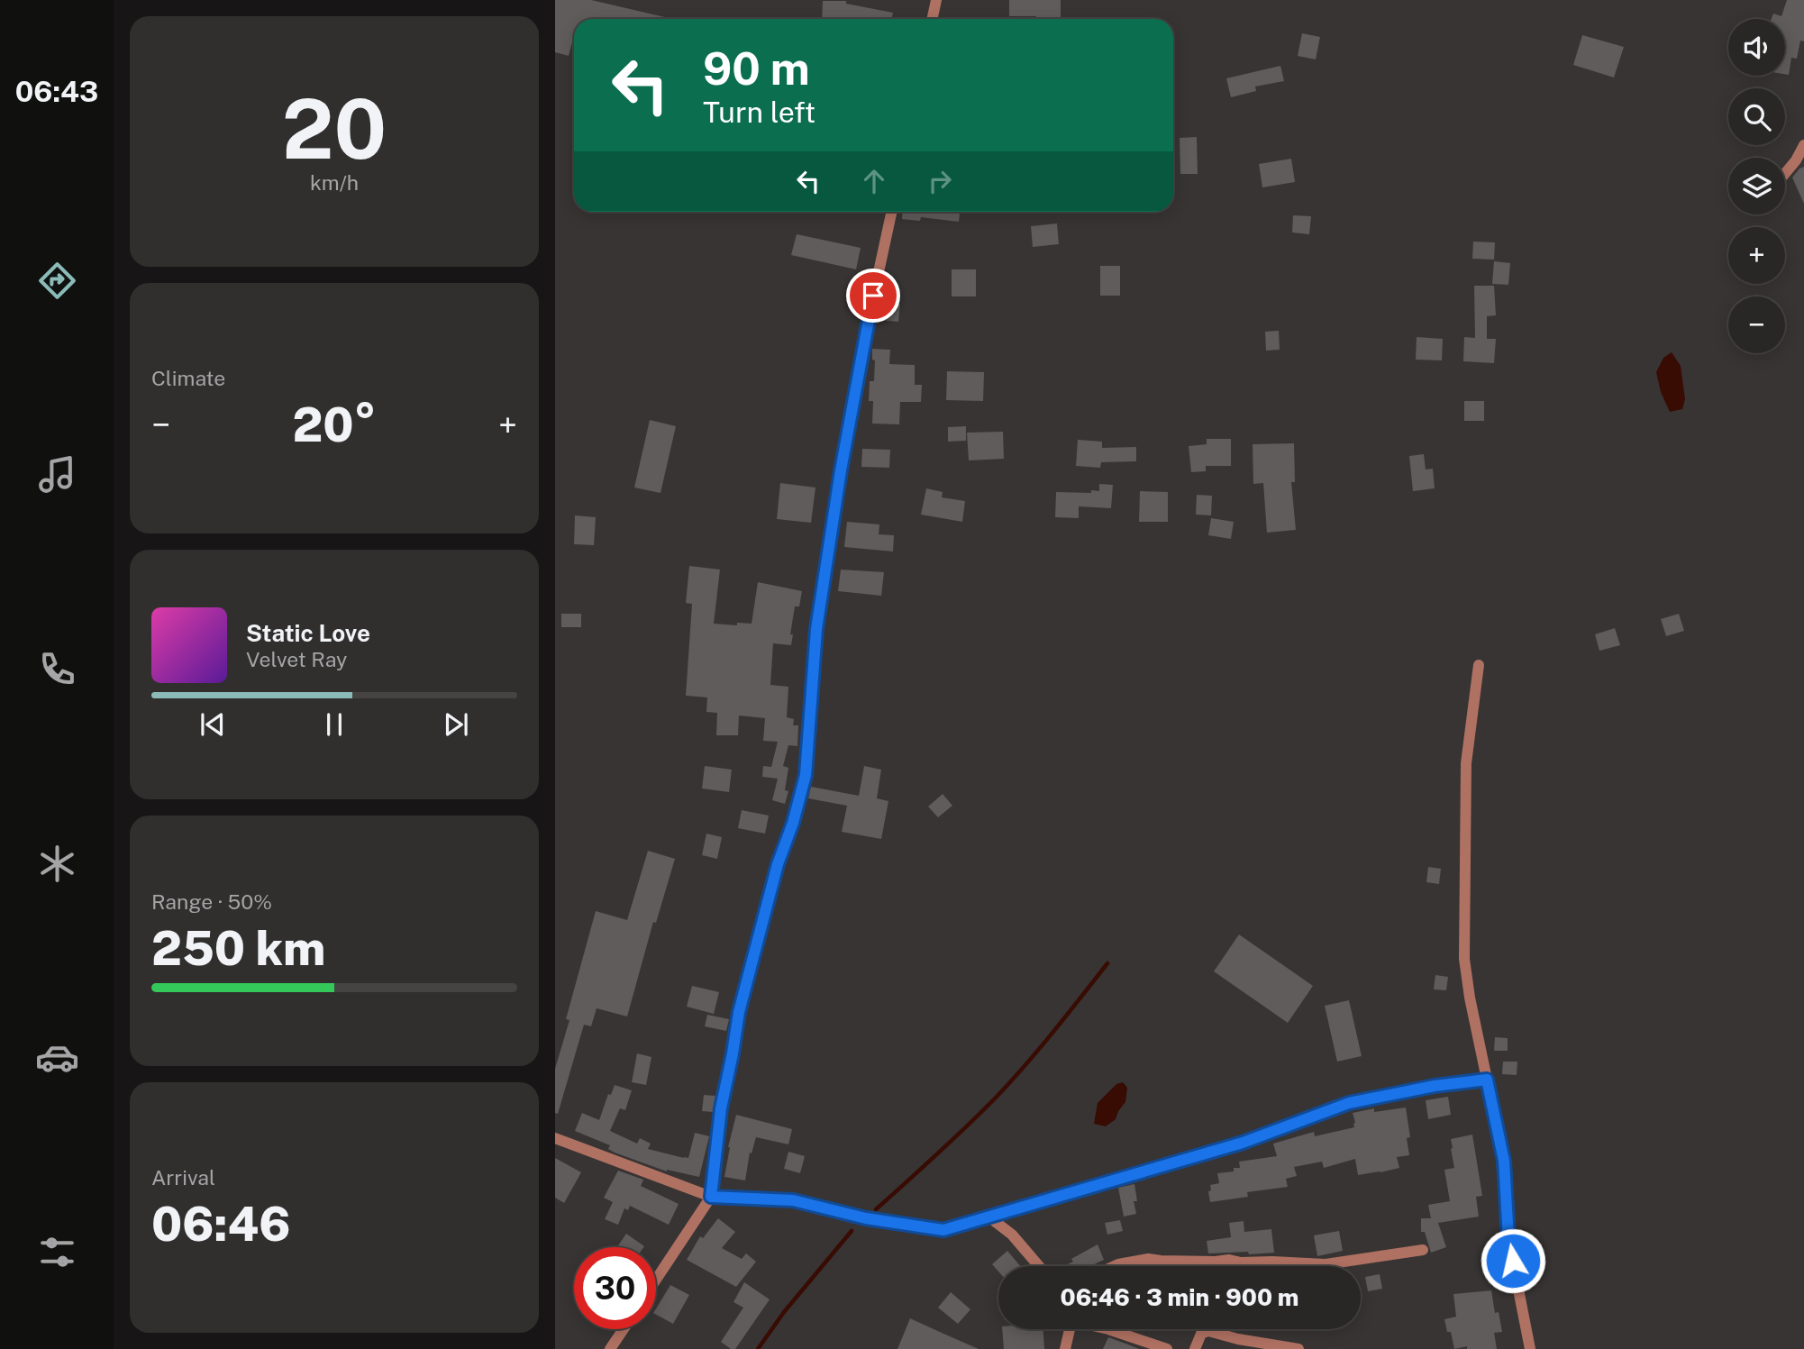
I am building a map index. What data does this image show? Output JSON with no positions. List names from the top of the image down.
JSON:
{
  "page": {
    "tabs": "06:43",
    "tile": [
      ["20", "km/h"],
      "Climate",
      ["Range · 50%", "250 km"],
      ["Arrival", "06:46"]
    ],
    "map_buttons": ["+", "−"],
    "turn": ["90 m", "Turn left"],
    "heat": ["−", "20°", "+"],
    "song": ["Static Love", "Velvet Ray"],
    "limit": "30",
    "trip": "06:46 · 3 min · 900 m"
  }
}
